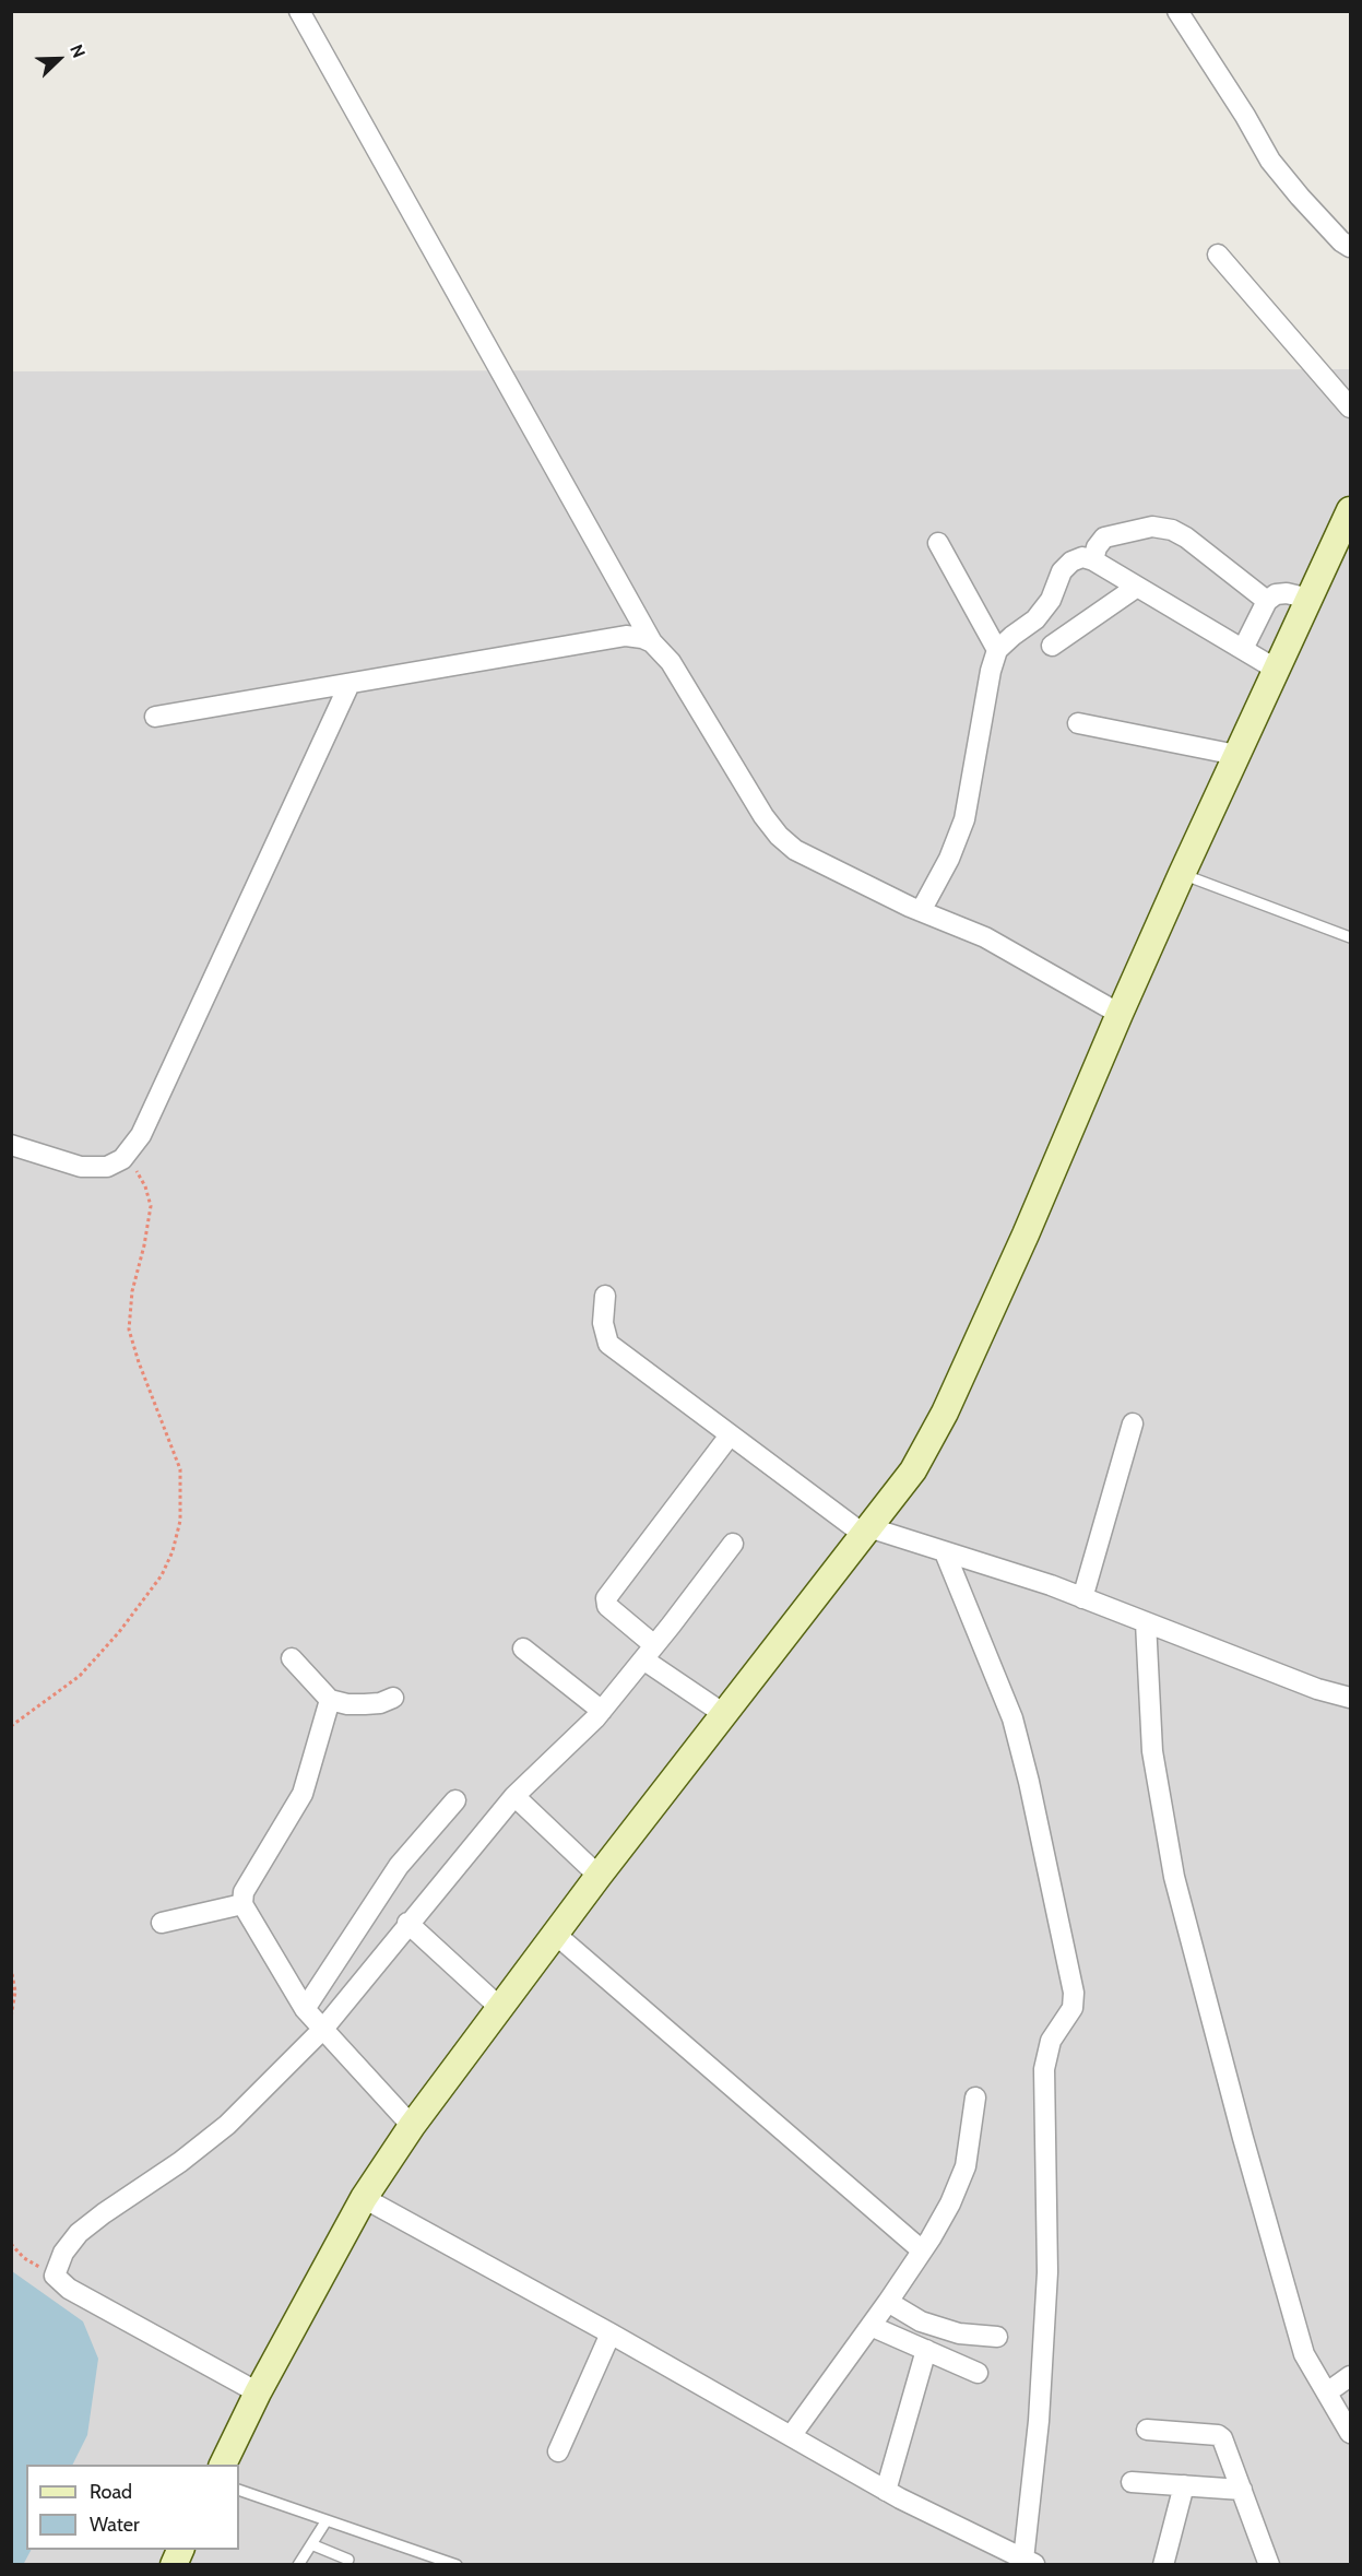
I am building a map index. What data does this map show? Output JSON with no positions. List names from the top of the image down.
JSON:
{
  "legend": ["Road", "Water"],
  "north": "top right"
}
